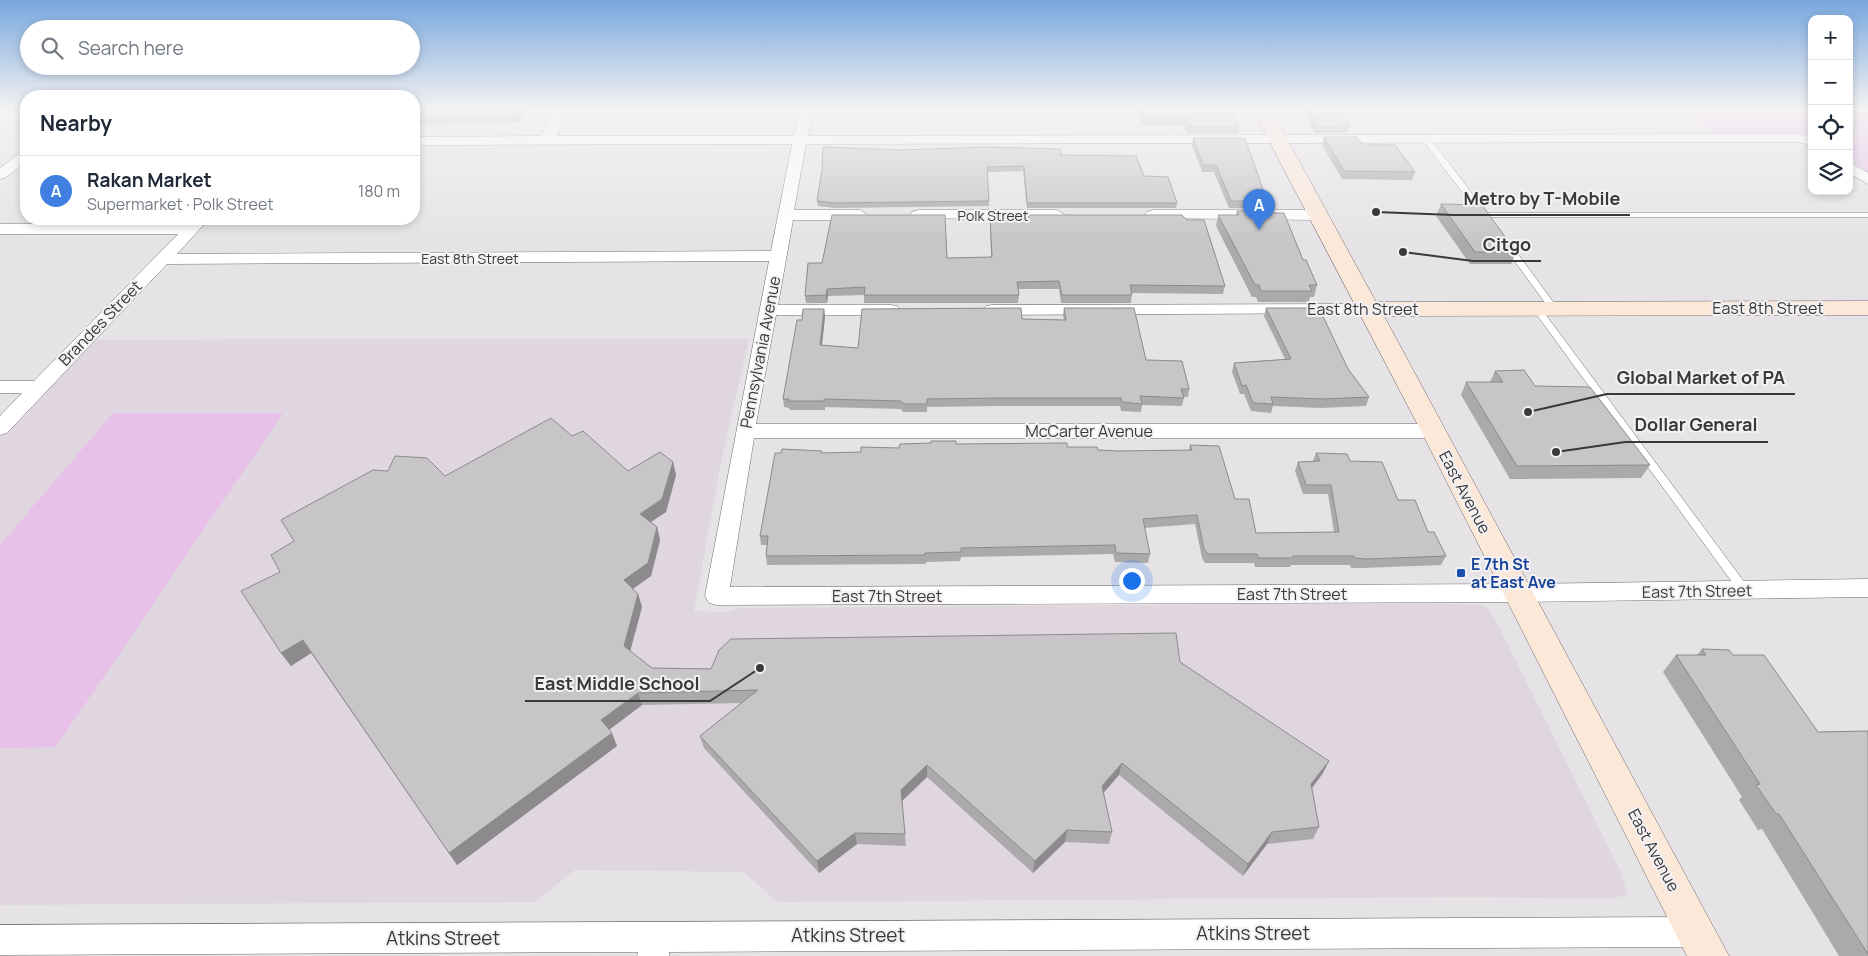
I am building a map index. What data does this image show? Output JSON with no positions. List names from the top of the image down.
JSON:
{
  "streets": {
    "street": [
      "Polk Street",
      "East 8th Street",
      "Brandes Street",
      "Pennsylvania Avenue",
      "McCarter Avenue",
      "East Avenue",
      "East 7th Street",
      "Atkins Street"
    ]
  },
  "crossings": [
    ["East 8th Street", "Brandes Street"],
    ["East 8th Street", "Pennsylvania Avenue"],
    ["East 8th Street", "East Avenue"],
    ["Pennsylvania Avenue", "McCarter Avenue"],
    ["Pennsylvania Avenue", "East 7th Street"],
    ["McCarter Avenue", "East Avenue"],
    ["East Avenue", "East 7th Street"],
    ["East Avenue", "Atkins Street"]
  ],
  "places": {
    "other": [
      "Metro by T-Mobile",
      "Citgo",
      "Global Market of PA",
      "Dollar General",
      "East Middle School"
    ],
    "transit": ["E 7th St at East Ave"]
  },
  "page": {
    "map_buttons": ["+", "−"],
    "search": "Search here",
    "heading": "Nearby",
    "list": [
      {
        "mark": "A",
        "name": "Rakan Market",
        "note": "Supermarket · Polk Street",
        "value": "180 m"
      }
    ],
    "pins": "A"
  }
}
